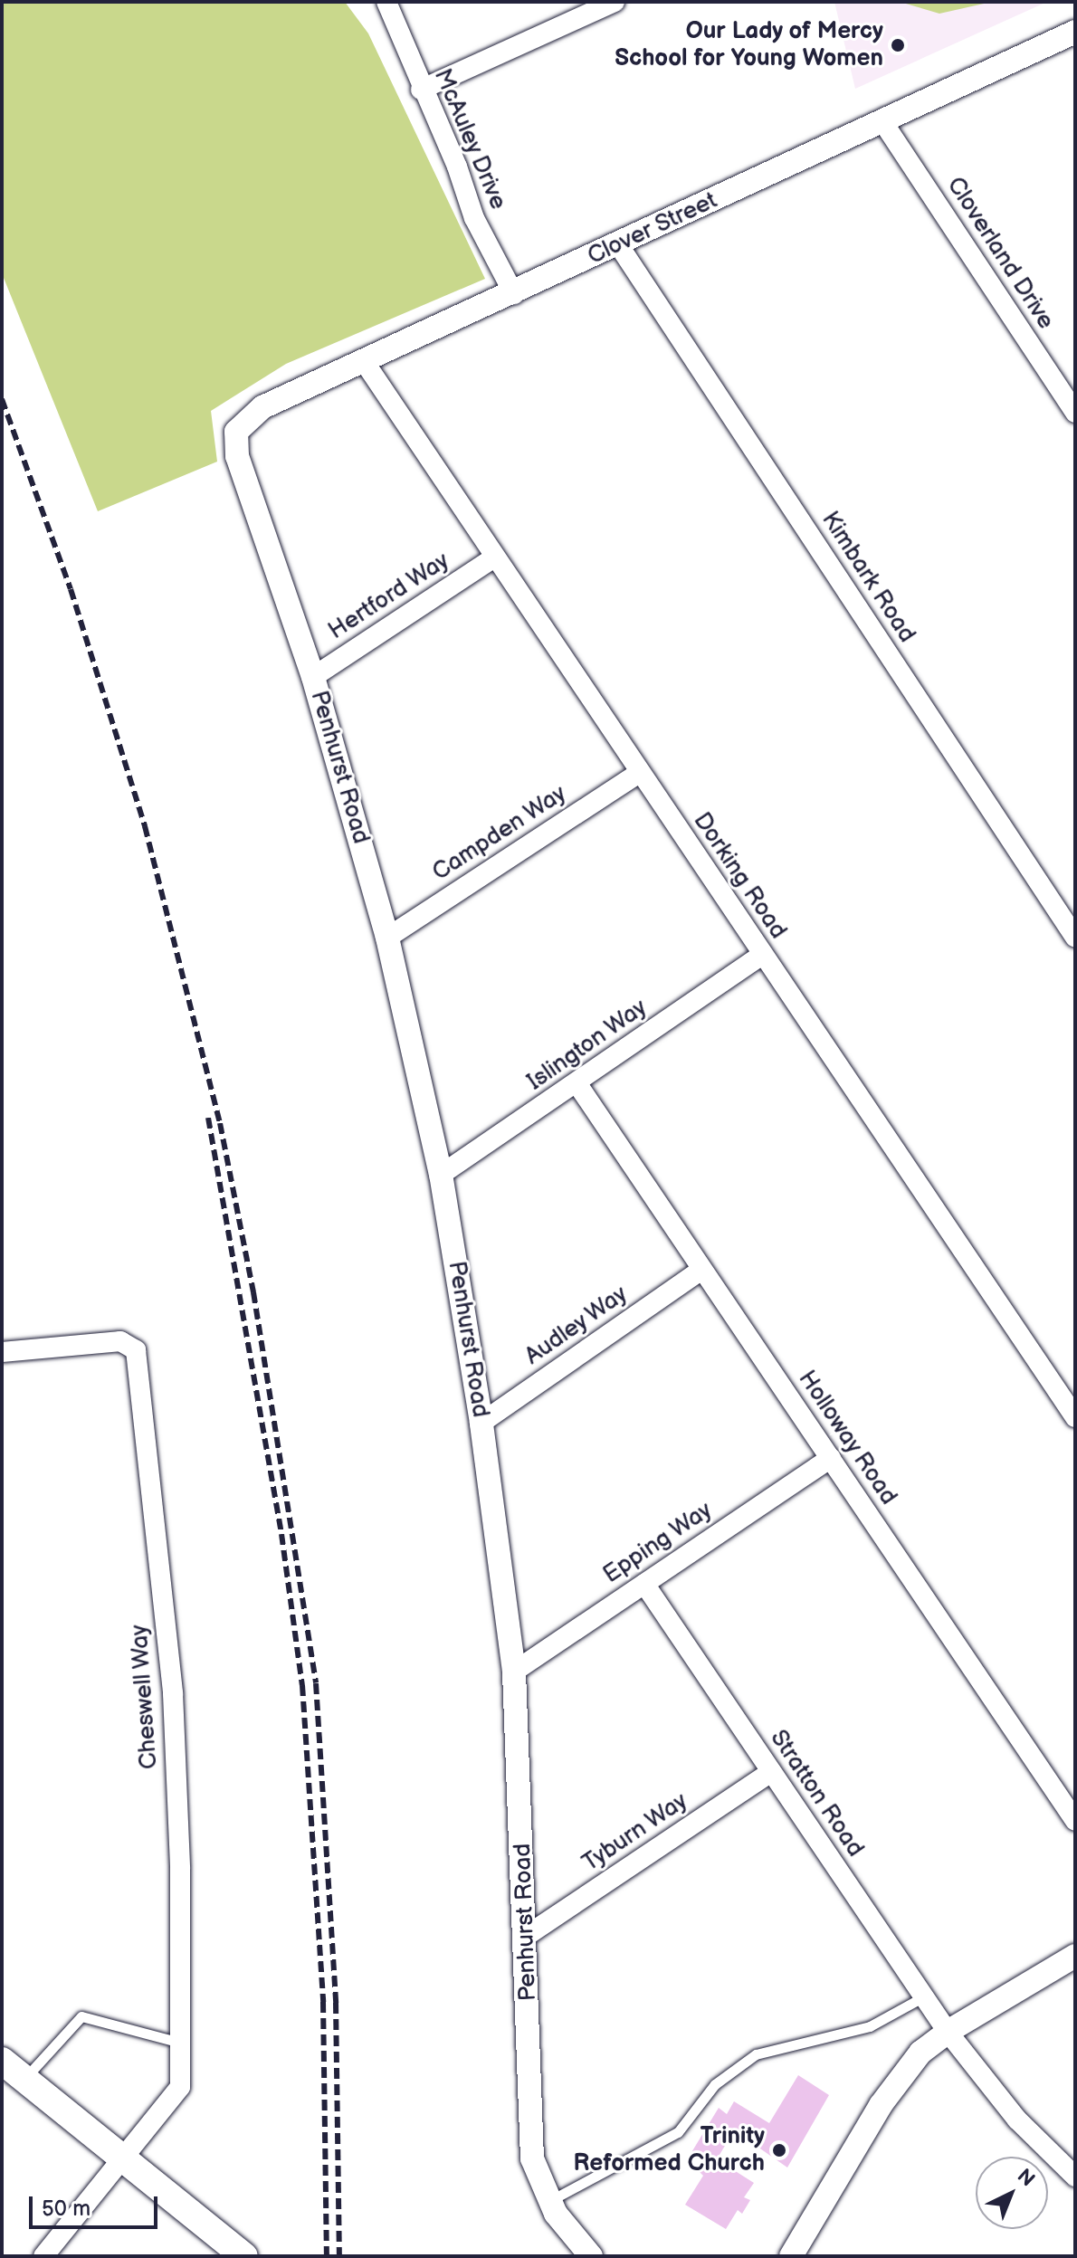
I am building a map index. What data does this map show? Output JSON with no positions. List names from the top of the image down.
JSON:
{
  "streets": {
    "street": [
      "McAuley Drive",
      "Clover Street",
      "Cloverland Drive",
      "Kimbark Road",
      "Hertford Way",
      "Penhurst Road",
      "Campden Way",
      "Dorking Road",
      "Islington Way",
      "Audley Way",
      "Holloway Road",
      "Epping Way",
      "Cheswell Way",
      "Stratton Road",
      "Tyburn Way"
    ]
  },
  "crossings": [
    ["McAuley Drive", "Clover Street"],
    ["Clover Street", "Cloverland Drive"],
    ["Clover Street", "Kimbark Road"],
    ["Clover Street", "Penhurst Road"],
    ["Clover Street", "Dorking Road"],
    ["Hertford Way", "Penhurst Road"],
    ["Hertford Way", "Dorking Road"],
    ["Penhurst Road", "Campden Way"],
    ["Penhurst Road", "Islington Way"],
    ["Penhurst Road", "Audley Way"],
    ["Penhurst Road", "Epping Way"],
    ["Penhurst Road", "Tyburn Way"],
    ["Campden Way", "Dorking Road"],
    ["Dorking Road", "Islington Way"],
    ["Islington Way", "Holloway Road"],
    ["Audley Way", "Holloway Road"],
    ["Holloway Road", "Epping Way"],
    ["Epping Way", "Stratton Road"],
    ["Stratton Road", "Tyburn Way"]
  ],
  "places": ["Our Lady of Mercy School for Young Women", "Trinity Reformed Church"],
  "scale_bar": "50 m",
  "north": "top right"
}
